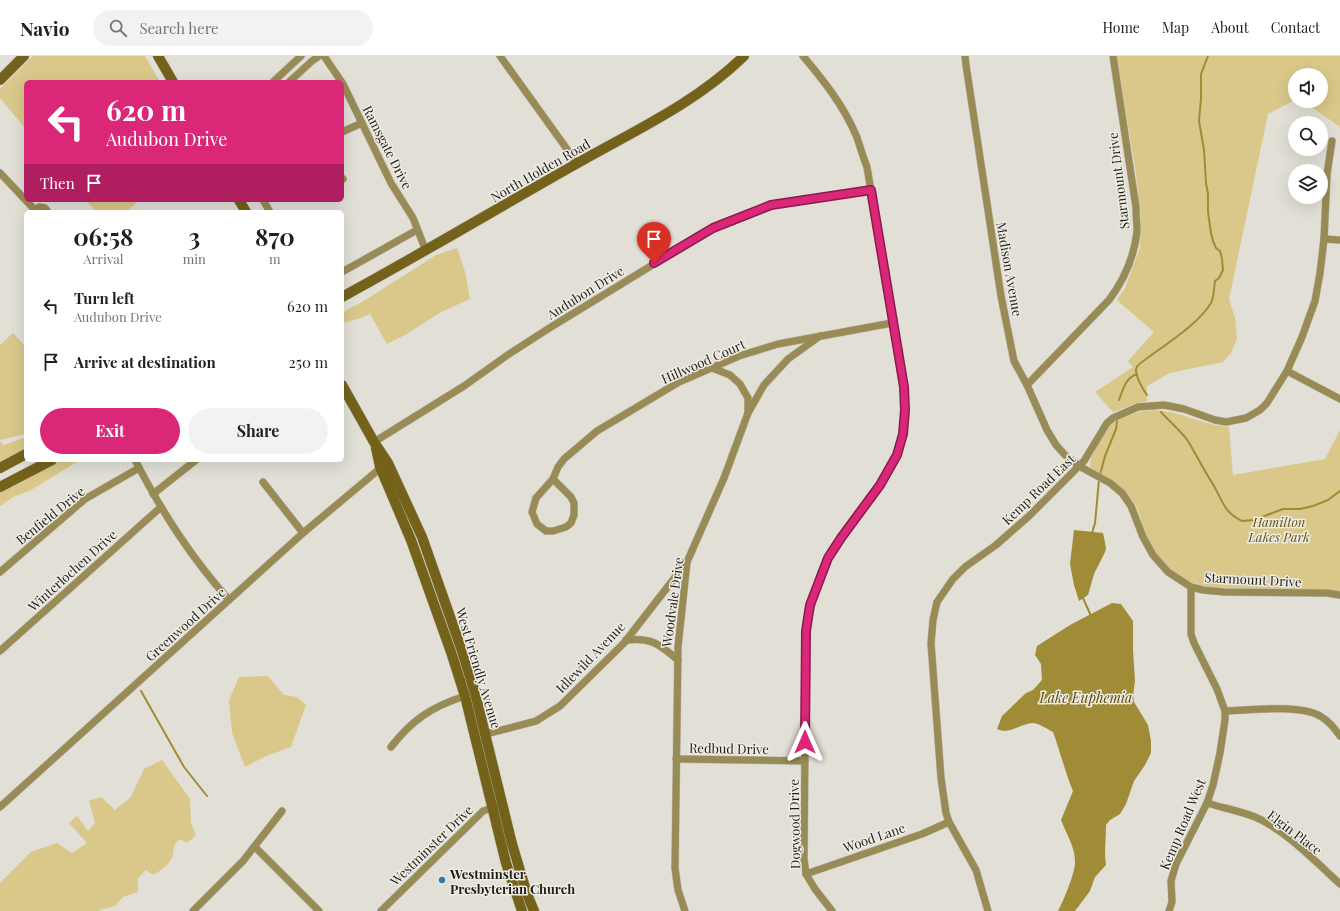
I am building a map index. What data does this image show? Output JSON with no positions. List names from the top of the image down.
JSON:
{
  "streets": {
    "main road": ["North Holden Road", "West Friendly Avenue"],
    "street": [
      "Ramsgate Drive",
      "Starmount Drive",
      "Madison Avenue",
      "Audubon Drive",
      "Hillwood Court",
      "Kemp Road East",
      "Benfield Drive",
      "Winterlochen Drive",
      "Woodvale Drive",
      "Greenwood Drive",
      "Idlewild Avenue",
      "Redbud Drive",
      "Dogwood Drive",
      "Kemp Road West",
      "Elgin Place",
      "Wood Lane",
      "Westminster Drive"
    ]
  },
  "crossings": [
    ["Ramsgate Drive", "North Holden Road"],
    ["Starmount Drive", "Madison Avenue"],
    ["Starmount Drive", "Kemp Road East"],
    ["Starmount Drive", "Kemp Road West"],
    ["Madison Avenue", "Kemp Road East"],
    ["Audubon Drive", "West Friendly Avenue"],
    ["Audubon Drive", "Dogwood Drive"],
    ["Hillwood Court", "Woodvale Drive"],
    ["Hillwood Court", "Dogwood Drive"],
    ["Kemp Road East", "Wood Lane"],
    ["Woodvale Drive", "Idlewild Avenue"],
    ["Woodvale Drive", "Redbud Drive"],
    ["Greenwood Drive", "West Friendly Avenue"],
    ["Idlewild Avenue", "West Friendly Avenue"],
    ["West Friendly Avenue", "Westminster Drive"],
    ["Redbud Drive", "Dogwood Drive"],
    ["Dogwood Drive", "Wood Lane"],
    ["Kemp Road West", "Elgin Place"]
  ],
  "water": ["Lake Euphemia"],
  "parks": ["Hamilton Lakes Park"],
  "places": ["Westminster Presbyterian Church"],
  "page": {
    "header": "Navio",
    "search": "Search here",
    "nav": [
      "Home",
      "Map",
      "About",
      "Contact"
    ],
    "turn": ["620 m", "Audubon Drive"],
    "then": "Then",
    "eta": [
      "06:58",
      "Arrival",
      "3",
      "min",
      "870",
      "m"
    ],
    "list": [
      {
        "name": "Turn left",
        "note": "Audubon Drive",
        "value": "620 m"
      },
      {
        "name": "Arrive at destination",
        "value": "250 m"
      }
    ],
    "buttons": ["Exit", "Share"]
  }
}
